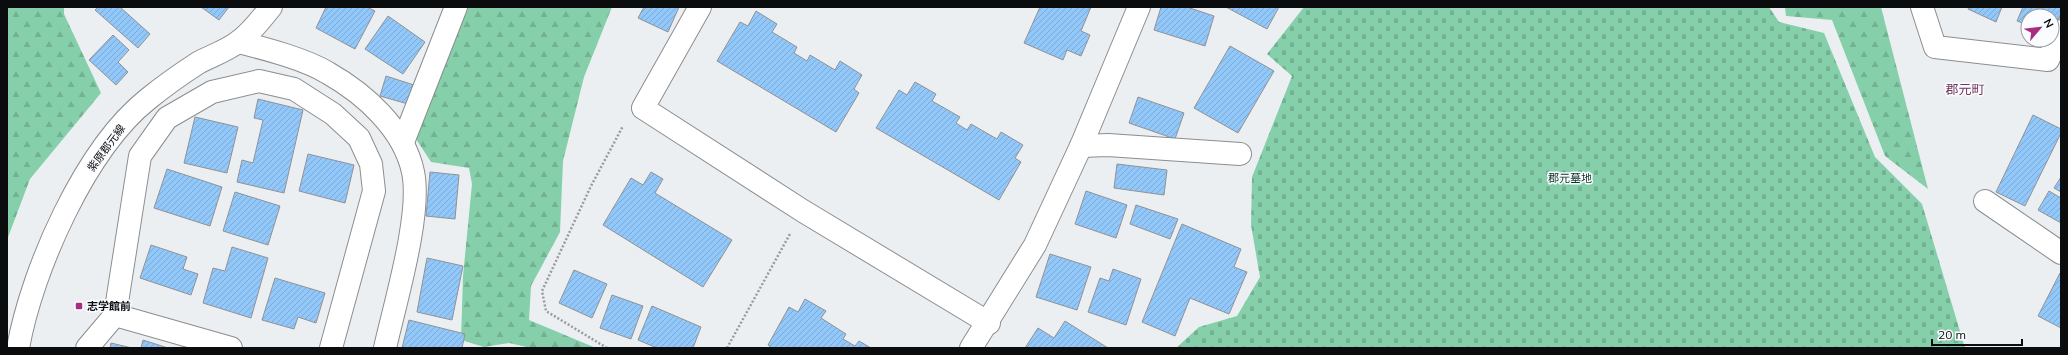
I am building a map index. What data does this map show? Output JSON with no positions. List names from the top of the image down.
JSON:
{
  "streets": {
    "street": ["紫原郡元線"]
  },
  "districts": ["郡元町"],
  "parks": ["郡元墓地"],
  "places": {
    "transit": ["志学館前"]
  },
  "scale_bar": "20 m",
  "north": "top right"
}
